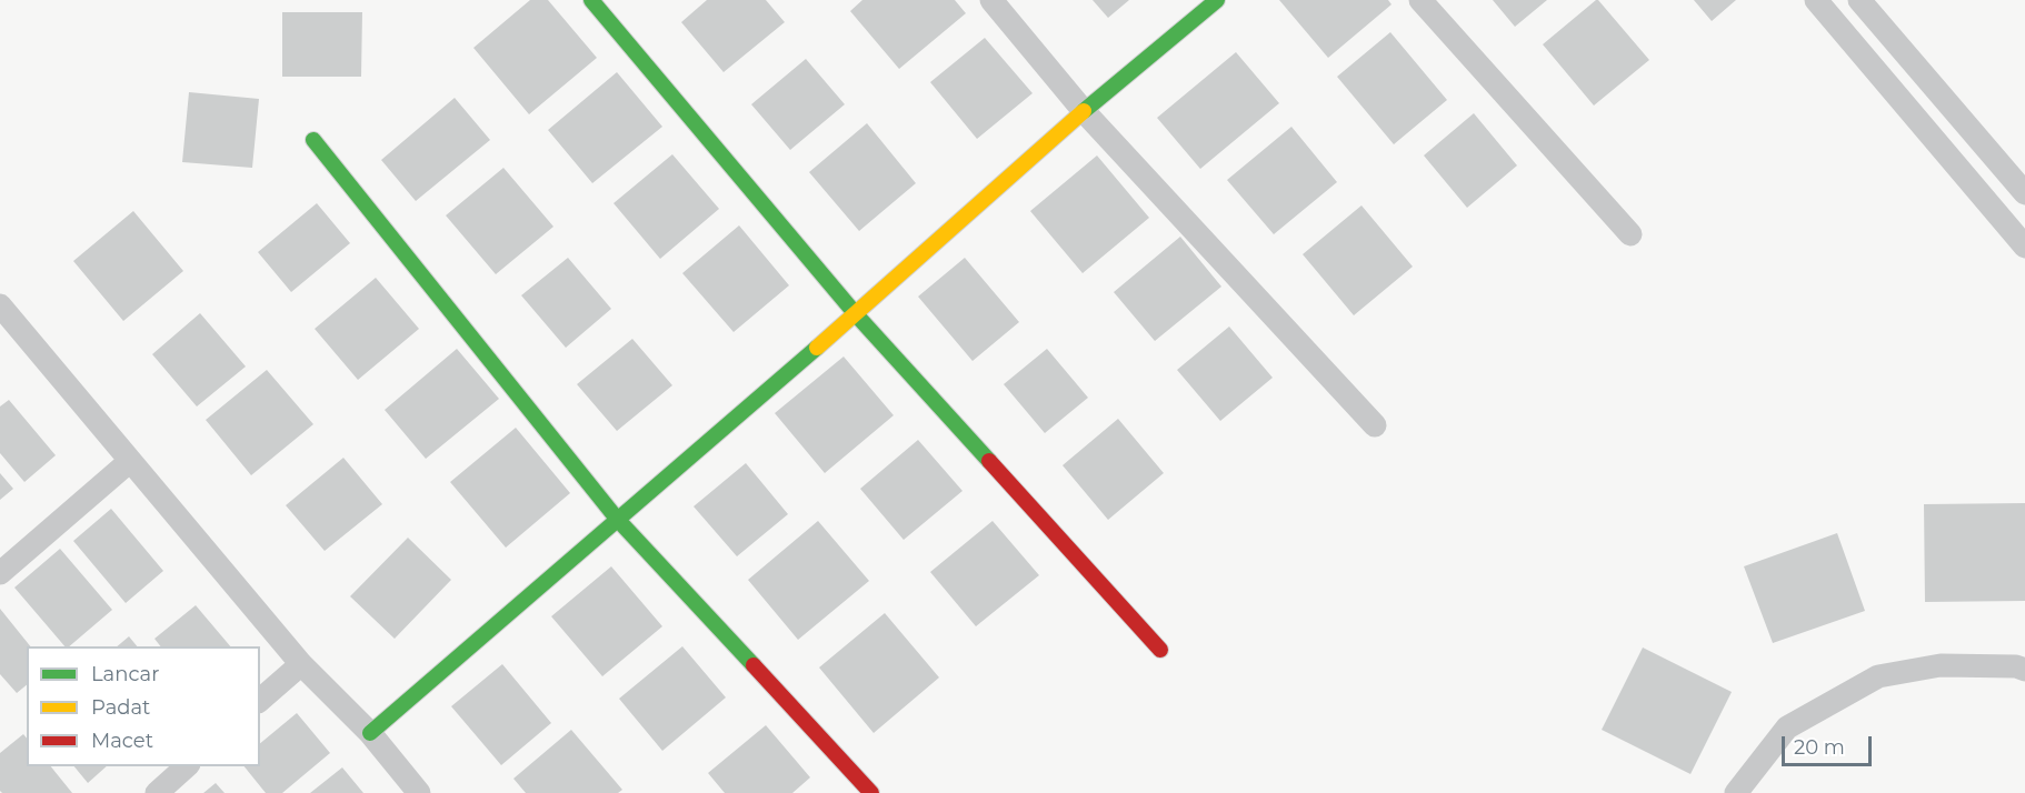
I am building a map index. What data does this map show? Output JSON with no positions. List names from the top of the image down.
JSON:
{
  "legend": ["Lancar", "Padat", "Macet"],
  "scale_bar": "20 m"
}
